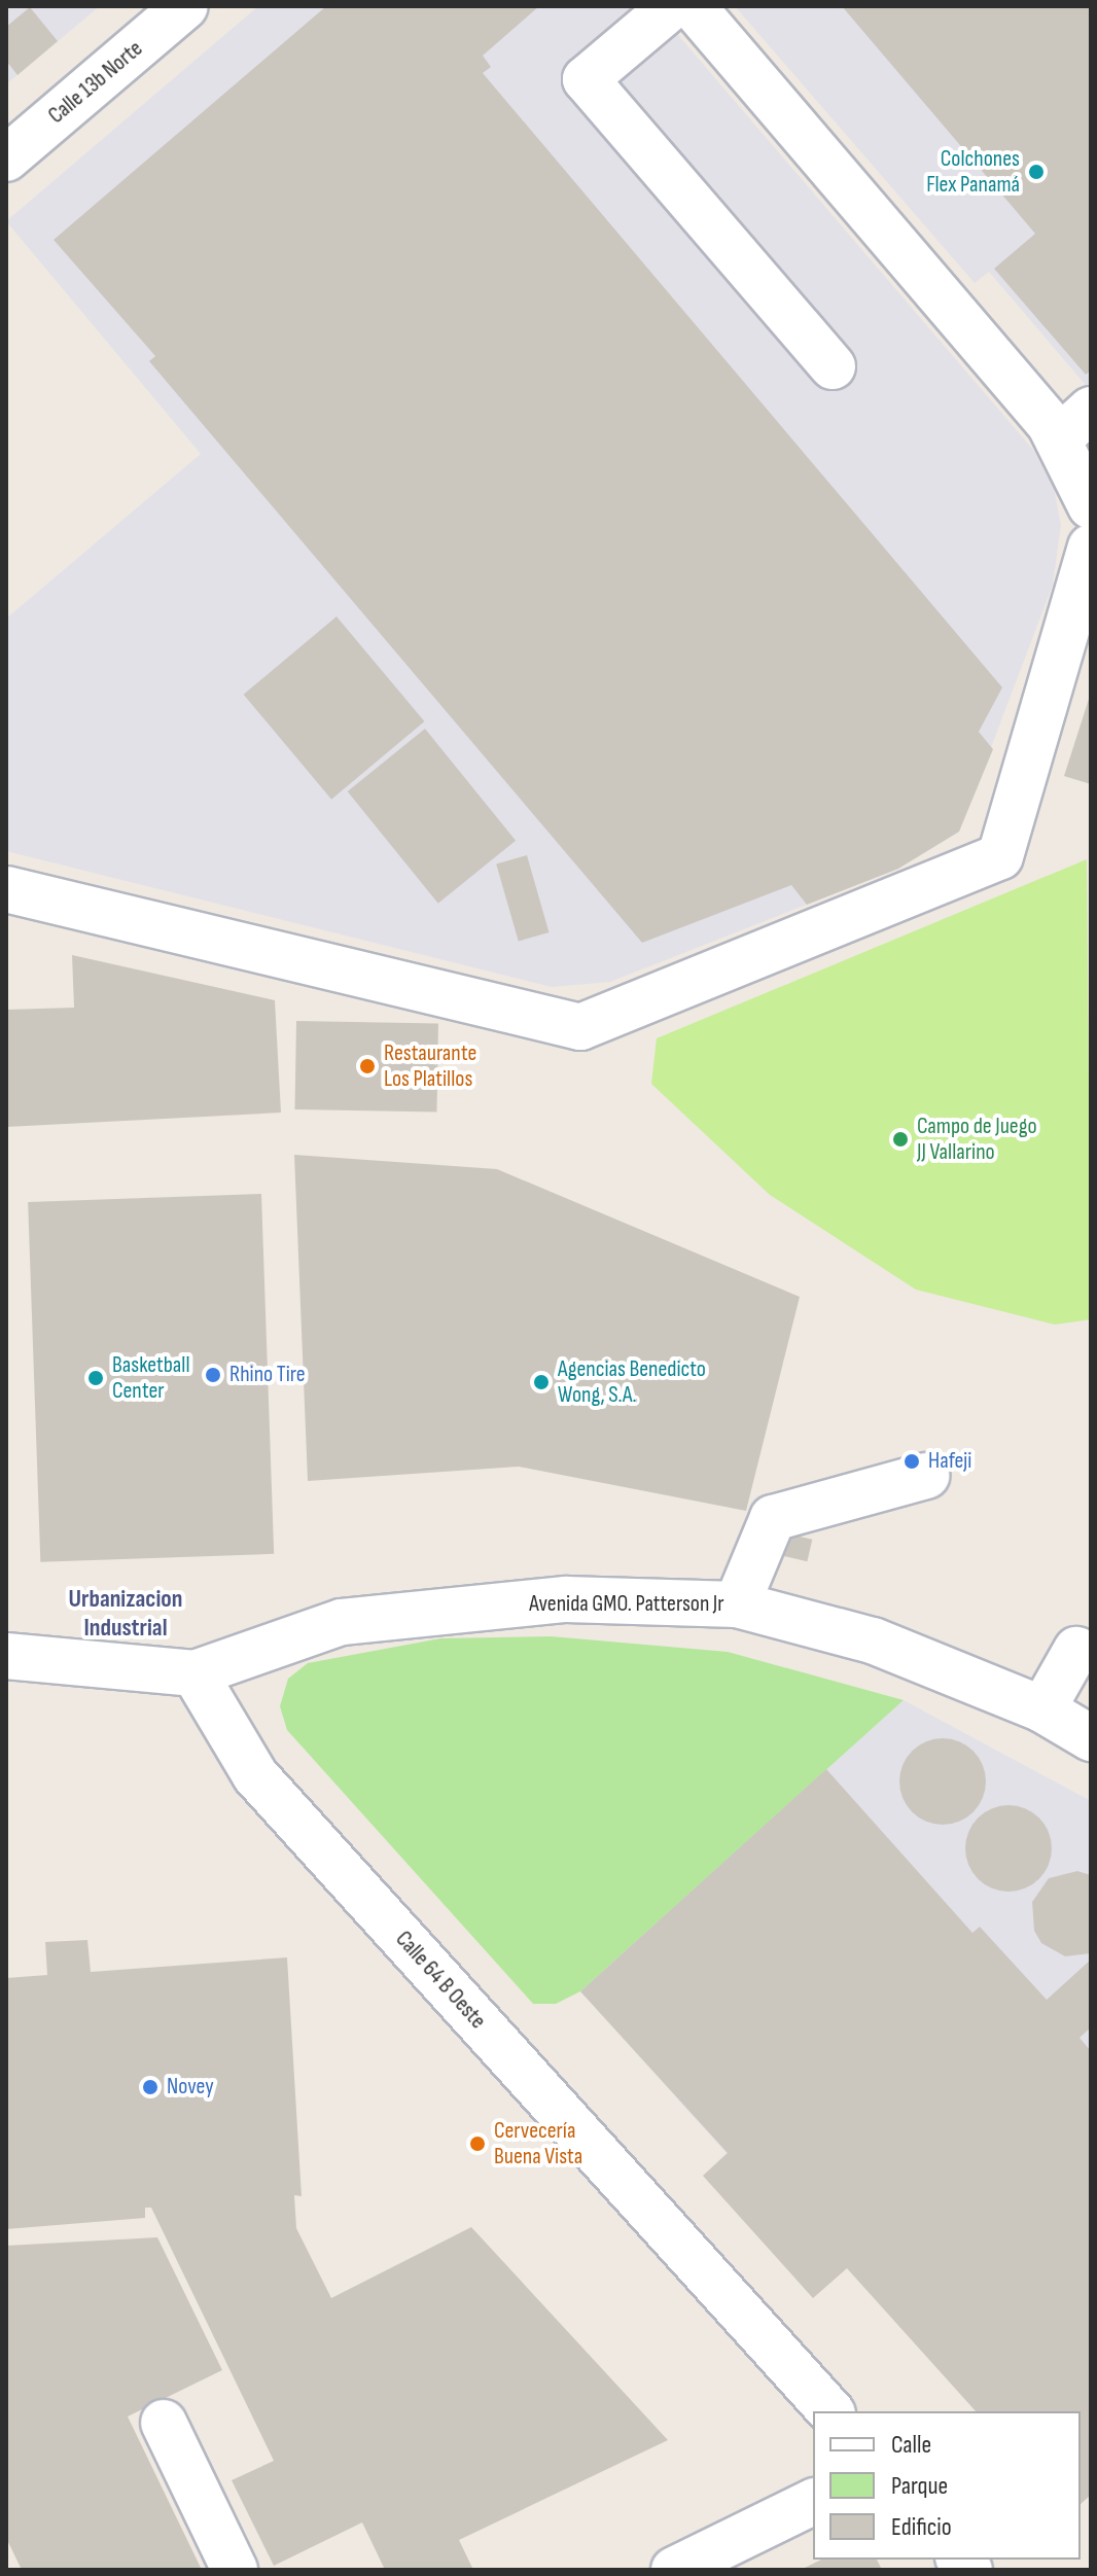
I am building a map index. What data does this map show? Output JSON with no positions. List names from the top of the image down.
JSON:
{
  "streets": {
    "street": ["Calle 13b Norte", "Avenida GMO. Patterson Jr", "Calle 64 B Oeste"]
  },
  "crossings": [
    ["Avenida GMO. Patterson Jr", "Calle 64 B Oeste"]
  ],
  "districts": ["Urbanizacion Industrial"],
  "places": [
    "Colchones Flex Panamá",
    "Restaurante Los Platillos",
    "Campo de Juego JJ Vallarino",
    "Rhino Tire",
    "Basketball Center",
    "Agencias Benedicto Wong, S.A.",
    "Hafeji",
    "Novey",
    "Cervecería Buena Vista"
  ],
  "legend": ["Calle", "Parque", "Edificio"]
}
